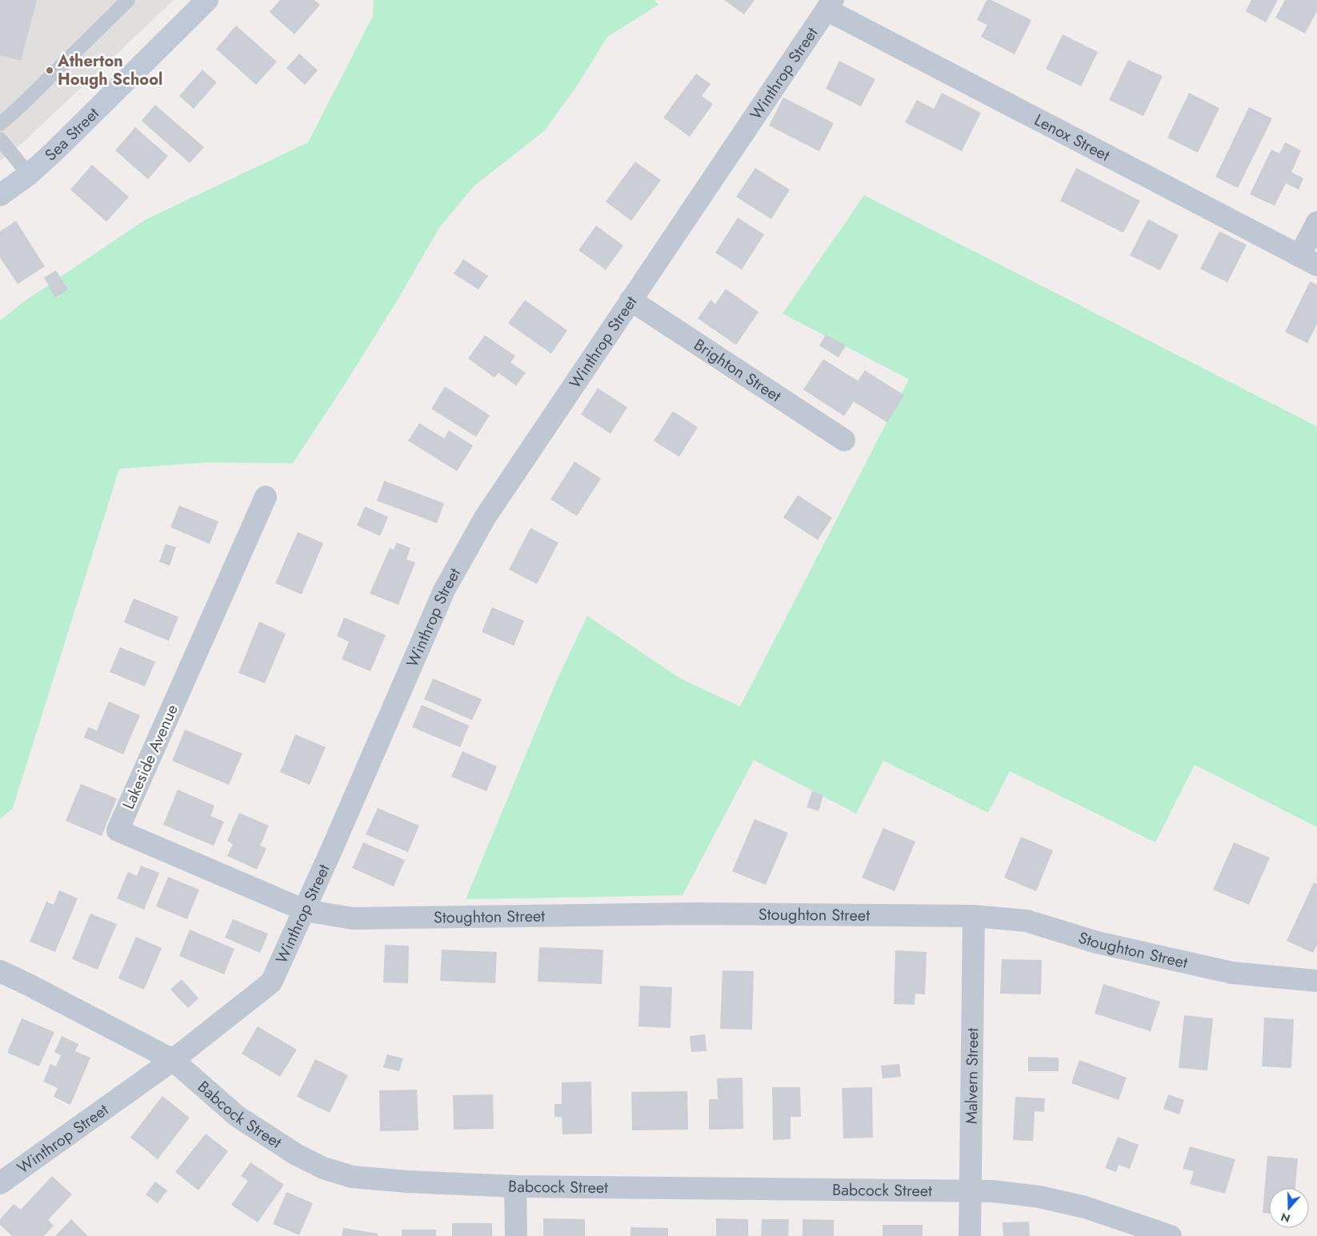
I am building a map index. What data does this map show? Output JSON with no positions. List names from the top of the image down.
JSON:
{
  "streets": {
    "street": [
      "Winthrop Street",
      "Sea Street",
      "Lenox Street",
      "Brighton Street",
      "Lakeside Avenue",
      "Stoughton Street",
      "Malvern Street",
      "Babcock Street"
    ]
  },
  "crossings": [
    ["Winthrop Street", "Lenox Street"],
    ["Winthrop Street", "Brighton Street"],
    ["Winthrop Street", "Lakeside Avenue"],
    ["Winthrop Street", "Stoughton Street"],
    ["Winthrop Street", "Babcock Street"],
    ["Lakeside Avenue", "Stoughton Street"],
    ["Stoughton Street", "Malvern Street"],
    ["Malvern Street", "Babcock Street"]
  ],
  "places": ["Atherton Hough School"],
  "north": "bottom"
}
